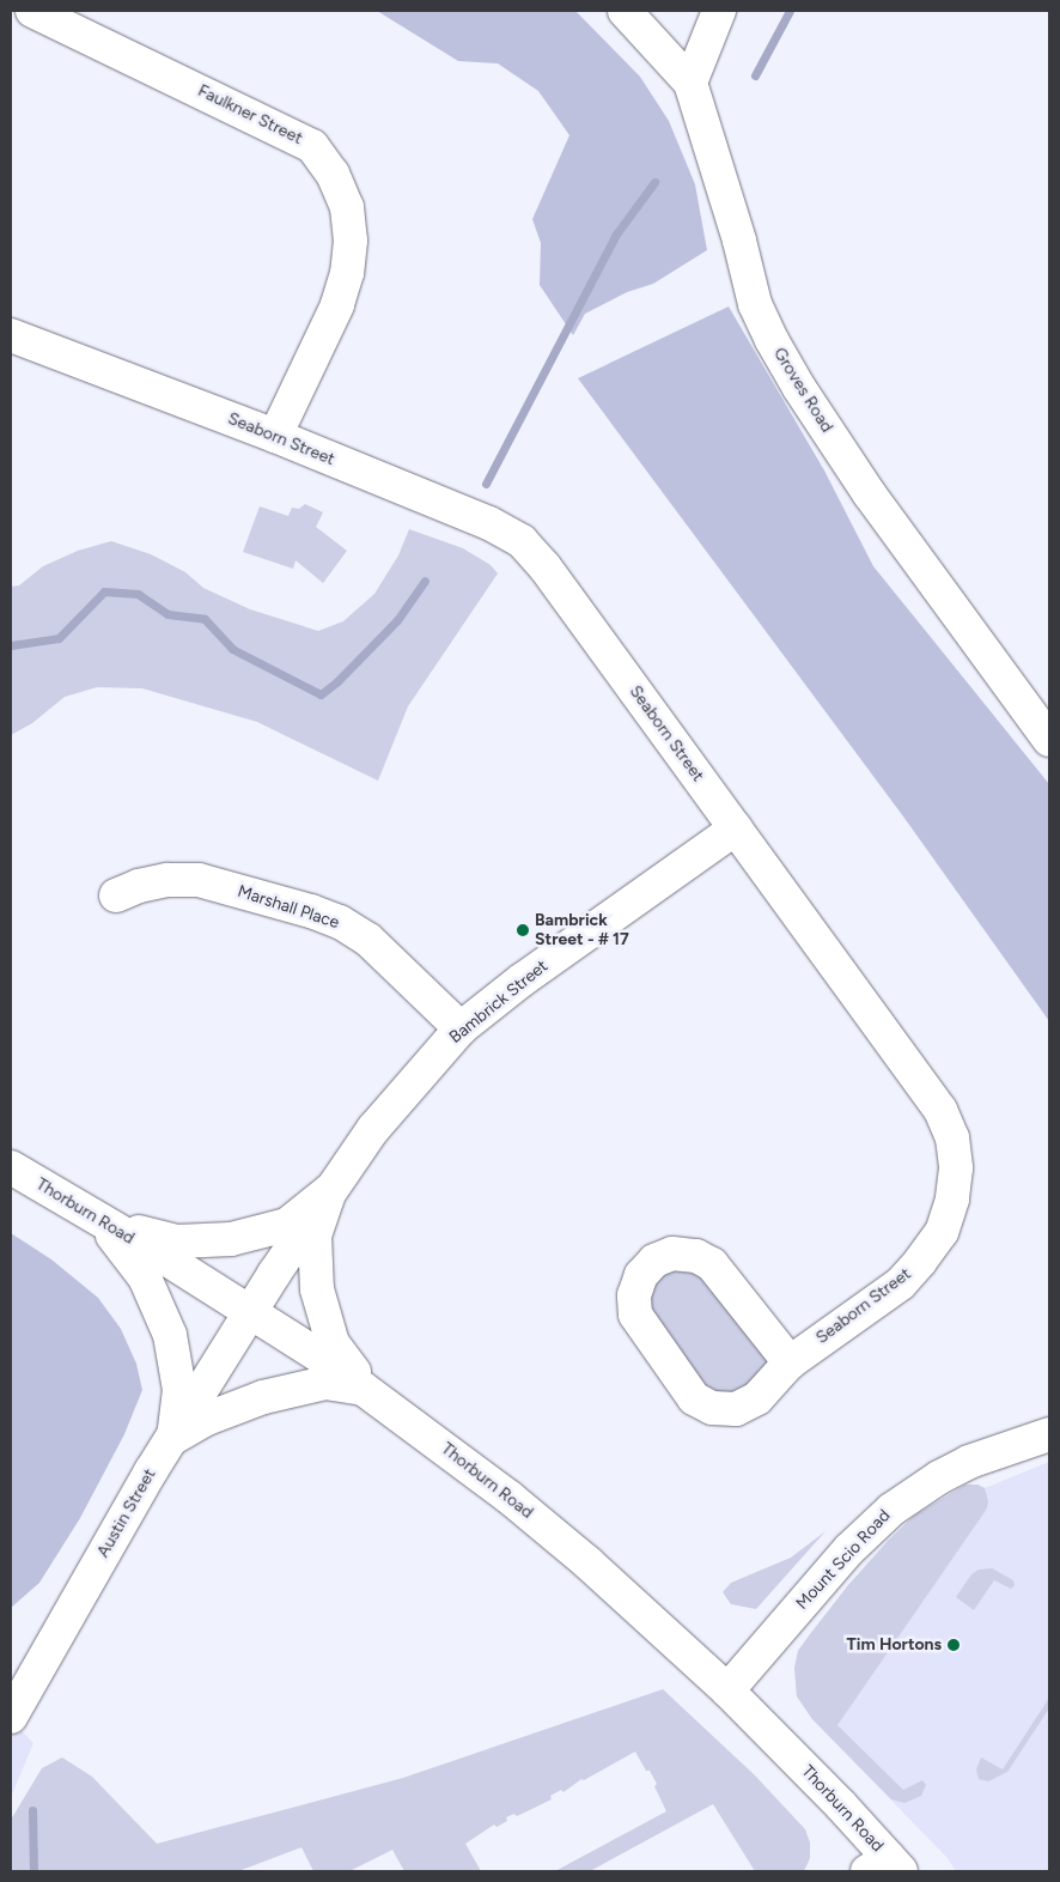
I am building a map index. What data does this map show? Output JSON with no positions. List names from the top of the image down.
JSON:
{
  "streets": {
    "street": [
      "Faulkner Street",
      "Groves Road",
      "Seaborn Street",
      "Marshall Place",
      "Bambrick Street",
      "Thorburn Road",
      "Austin Street",
      "Mount Scio Road"
    ]
  },
  "crossings": [
    ["Faulkner Street", "Seaborn Street"],
    ["Seaborn Street", "Bambrick Street"],
    ["Marshall Place", "Bambrick Street"],
    ["Bambrick Street", "Thorburn Road"],
    ["Bambrick Street", "Austin Street"],
    ["Thorburn Road", "Austin Street"],
    ["Thorburn Road", "Mount Scio Road"]
  ],
  "places": ["Bambrick Street - # 17", "Tim Hortons"]
}
